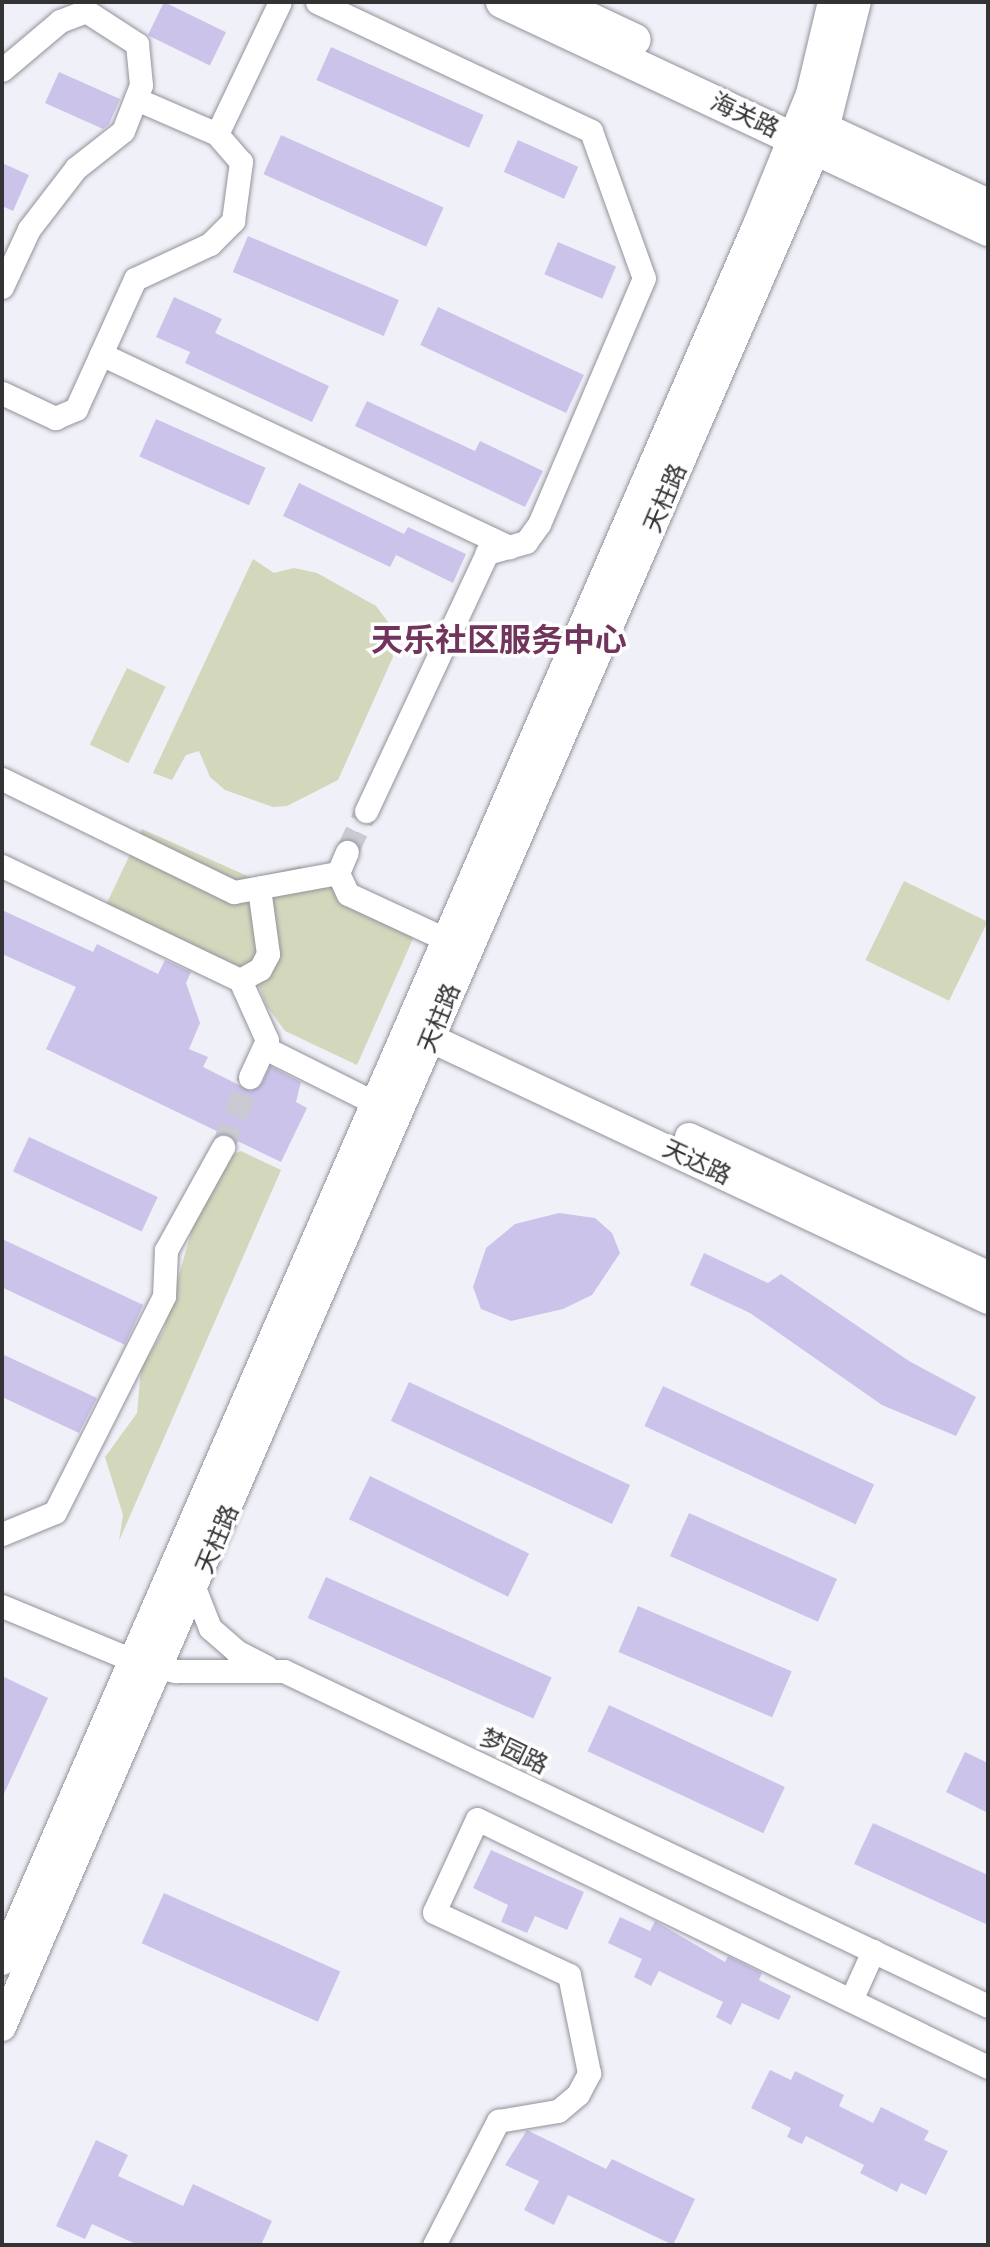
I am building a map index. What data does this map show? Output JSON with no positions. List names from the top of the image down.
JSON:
{
  "streets": {
    "main road": ["海关路"],
    "street": ["天柱路", "天达路", "梦园路"]
  },
  "crossings": [
    ["海关路", "天柱路"],
    ["天柱路", "天达路"],
    ["天柱路", "梦园路"]
  ],
  "districts": ["天乐社区服务中心"]
}
